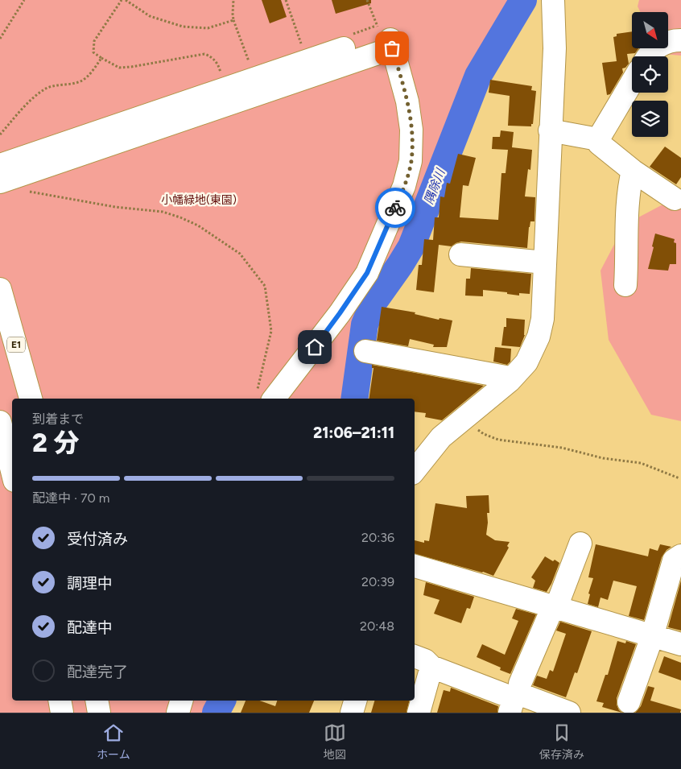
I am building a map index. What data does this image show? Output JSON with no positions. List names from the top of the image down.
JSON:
{
  "streets": {
    "main road": ["E1"]
  },
  "water": ["隅除川"],
  "parks": ["小幡緑地(東園)"],
  "north": "bottom right",
  "page": {
    "heading": ["2 分", "到着まで", "21:06–21:11"],
    "bar": "配達中 · 70 m",
    "list": [
      ["受付済み", "20:36"],
      ["調理中", "20:39"],
      ["配達中", "20:48"],
      "配達完了"
    ],
    "tabs": ["ホーム", "地図", "保存済み"]
  }
}
